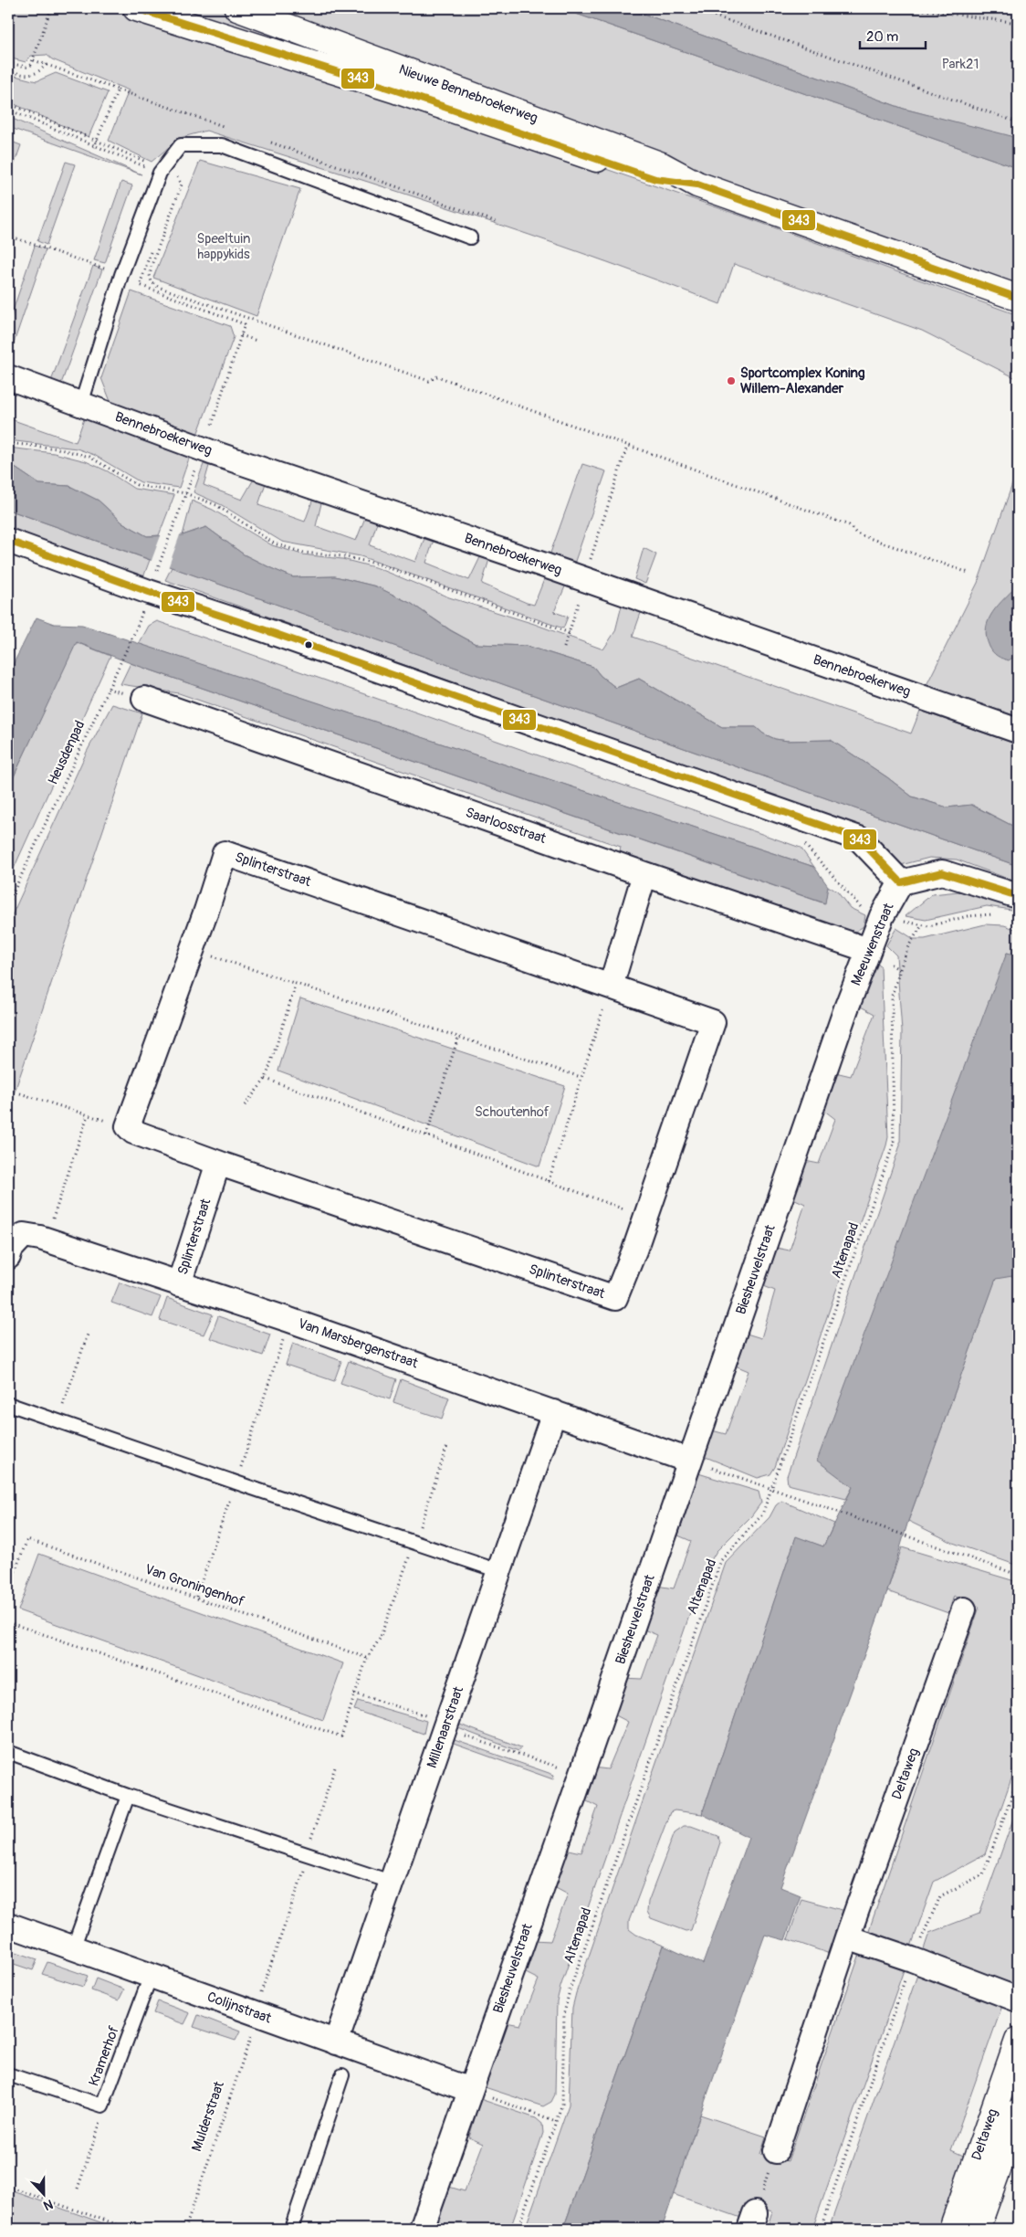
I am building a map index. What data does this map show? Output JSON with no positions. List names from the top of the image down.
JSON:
{
  "streets": {
    "main road": ["Nieuwe Bennebroekerweg", "Deltaweg"],
    "street": [
      "Bennebroekerweg",
      "Saarloosstraat",
      "Splinterstraat",
      "Meeuwenstraat",
      "Biesheuvelstraat",
      "Van Marsbergenstraat",
      "Millenaarstraat",
      "Colijnstraat"
    ],
    "lane": ["Kramerhof"],
    "path": [
      "Heusdenpad",
      "Altenapad",
      "Van Groningenhof",
      "Mulderstraat"
    ]
  },
  "crossings": [
    ["Saarloosstraat", "Meeuwenstraat"],
    ["Splinterstraat", "Van Marsbergenstraat"],
    ["Meeuwenstraat", "Biesheuvelstraat"],
    ["Biesheuvelstraat", "Van Marsbergenstraat"],
    ["Biesheuvelstraat", "Colijnstraat"],
    ["Van Marsbergenstraat", "Millenaarstraat"],
    ["Millenaarstraat", "Colijnstraat"],
    ["Colijnstraat", "Kramerhof"],
    ["Colijnstraat", "Mulderstraat"]
  ],
  "parks": ["Park21", "Speeltuin happykids", "Schoutenhof"],
  "places": ["Sportcomplex Koning Willem-Alexander"],
  "lines": ["transit line 343"],
  "scale_bar": "20 m",
  "north": "bottom"
}
